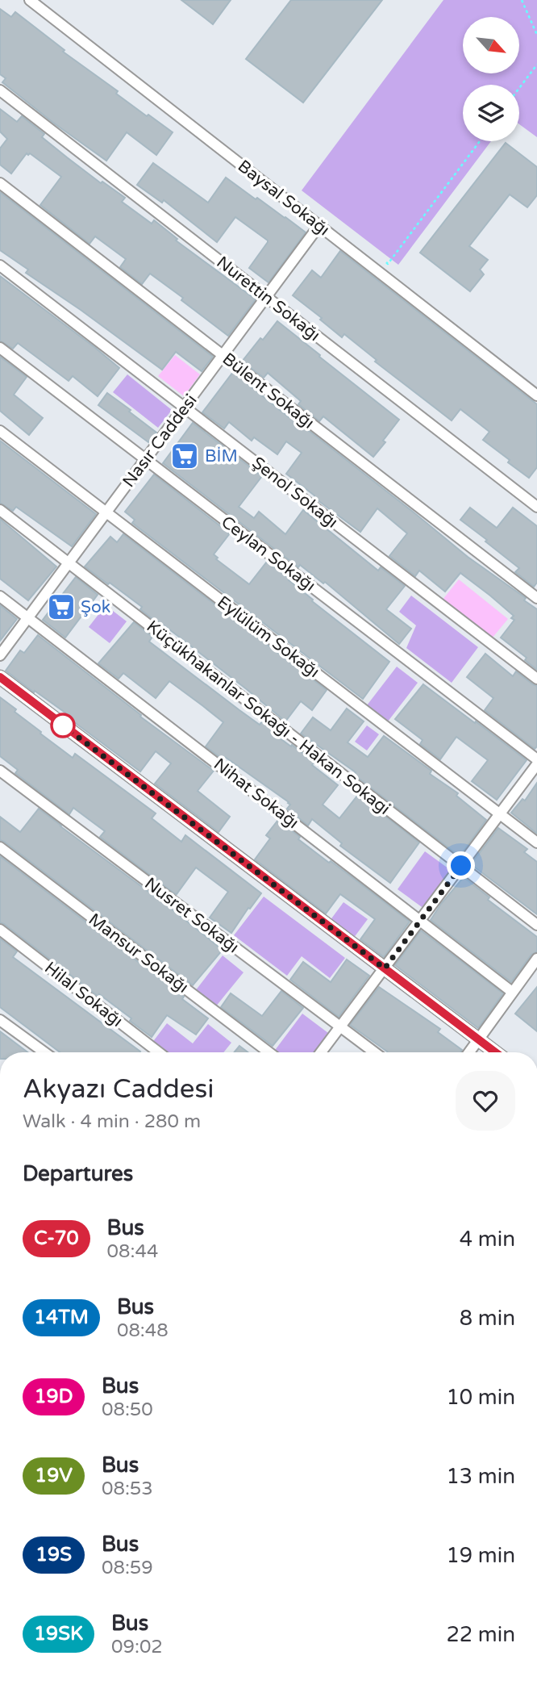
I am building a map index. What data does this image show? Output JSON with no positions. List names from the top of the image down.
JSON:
{
  "streets": {
    "street": [
      "Baysal Sokağı",
      "Nurettin Sokağı",
      "Bülent Sokağı",
      "Nasır Caddesi",
      "Şenol Sokağı",
      "Ceylan Sokağı",
      "Eylülüm Sokağı",
      "Küçükhakanlar Sokağı - Hakan Sokagi",
      "Nihat Sokağı",
      "Nusret Sokağı",
      "Mansur Sokağı",
      "Hilal Sokağı"
    ]
  },
  "crossings": [
    ["Baysal Sokağı", "Nasır Caddesi"],
    ["Nurettin Sokağı", "Nasır Caddesi"],
    ["Bülent Sokağı", "Nasır Caddesi"],
    ["Nasır Caddesi", "Şenol Sokağı"],
    ["Nasır Caddesi", "Ceylan Sokağı"],
    ["Nasır Caddesi", "Eylülüm Sokağı"],
    ["Nasır Caddesi", "Küçükhakanlar Sokağı - Hakan Sokagi"],
    ["Nasır Caddesi", "Nihat Sokağı"]
  ],
  "places": {
    "supermarket": ["BİM", "Şok"]
  },
  "lines": ["bus line C-70"],
  "north": "bottom right",
  "page": {
    "heading": [
      ["Akyazı Caddesi", "Walk · 4 min · 280 m"],
      "Departures"
    ],
    "list": [
      {
        "mark": "C-70",
        "name": "Bus",
        "note": "08:44",
        "value": "4 min"
      },
      {
        "mark": "14TM",
        "name": "Bus",
        "note": "08:48",
        "value": "8 min"
      },
      {
        "mark": "19D",
        "name": "Bus",
        "note": "08:50",
        "value": "10 min"
      },
      {
        "mark": "19V",
        "name": "Bus",
        "note": "08:53",
        "value": "13 min"
      },
      {
        "mark": "19S",
        "name": "Bus",
        "note": "08:59",
        "value": "19 min"
      },
      {
        "mark": "19SK",
        "name": "Bus",
        "note": "09:02",
        "value": "22 min"
      }
    ]
  }
}
